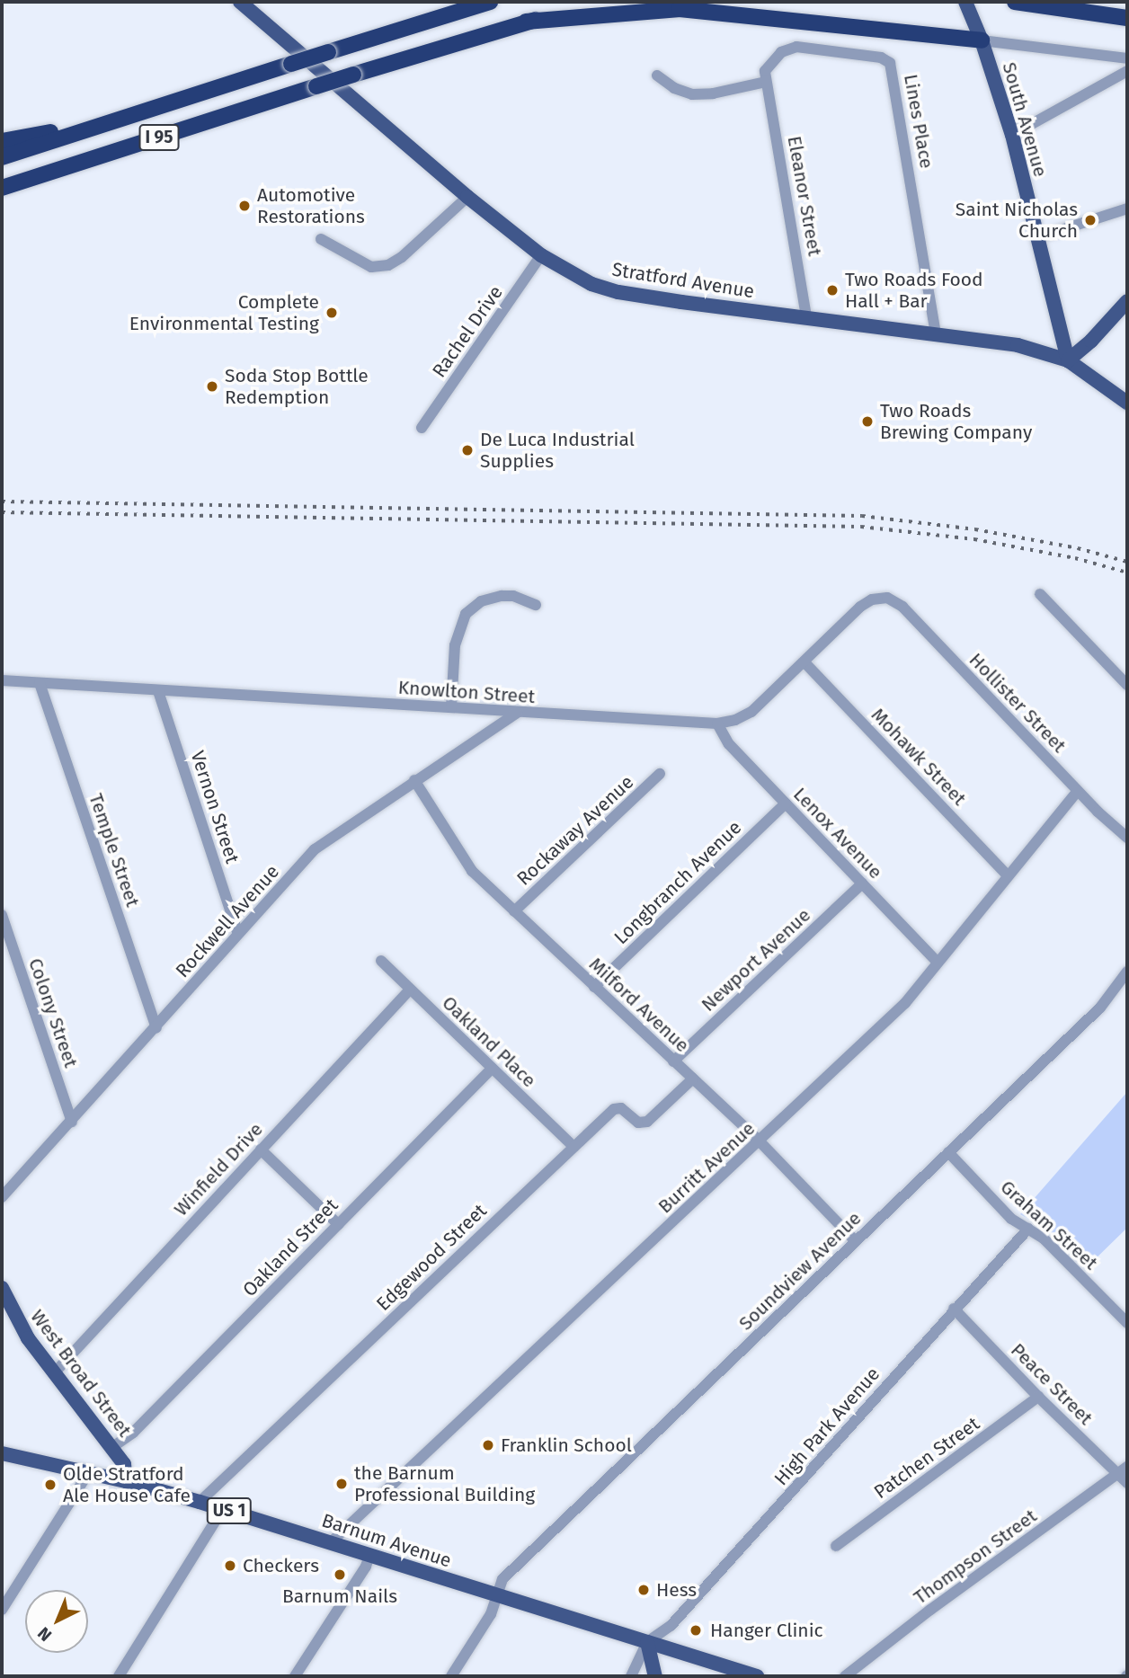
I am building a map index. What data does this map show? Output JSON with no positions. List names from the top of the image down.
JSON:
{
  "streets": {
    "highway": ["I 95"],
    "main road": [
      "South Avenue",
      "Stratford Avenue",
      "West Broad Street",
      "US 1",
      "Barnum Avenue"
    ],
    "street": [
      "Lines Place",
      "Eleanor Street",
      "Rachel Drive",
      "Knowlton Street",
      "Hollister Street",
      "Mohawk Street",
      "Vernon Street",
      "Rockaway Avenue",
      "Lenox Avenue",
      "Temple Street",
      "Longbranch Avenue",
      "Rockwell Avenue",
      "Newport Avenue",
      "Milford Avenue",
      "Colony Street",
      "Oakland Place",
      "Burritt Avenue",
      "Winfield Drive",
      "Graham Street",
      "Oakland Street",
      "Edgewood Street",
      "Soundview Avenue",
      "Peace Street",
      "High Park Avenue",
      "Patchen Street",
      "Thompson Street"
    ]
  },
  "crossings": [
    ["South Avenue", "Stratford Avenue"],
    ["Lines Place", "Eleanor Street"],
    ["Lines Place", "Stratford Avenue"],
    ["Eleanor Street", "Stratford Avenue"],
    ["Stratford Avenue", "Rachel Drive"],
    ["Knowlton Street", "Hollister Street"],
    ["Knowlton Street", "Mohawk Street"],
    ["Knowlton Street", "Vernon Street"],
    ["Knowlton Street", "Lenox Avenue"],
    ["Knowlton Street", "Temple Street"],
    ["Knowlton Street", "Rockwell Avenue"],
    ["Hollister Street", "Burritt Avenue"],
    ["Mohawk Street", "Burritt Avenue"],
    ["Vernon Street", "Rockwell Avenue"],
    ["Rockaway Avenue", "Milford Avenue"],
    ["Lenox Avenue", "Longbranch Avenue"],
    ["Lenox Avenue", "Newport Avenue"],
    ["Lenox Avenue", "Burritt Avenue"],
    ["Temple Street", "Rockwell Avenue"],
    ["Longbranch Avenue", "Milford Avenue"],
    ["Rockwell Avenue", "Milford Avenue"],
    ["Rockwell Avenue", "Colony Street"],
    ["Newport Avenue", "Milford Avenue"],
    ["Milford Avenue", "Burritt Avenue"],
    ["Milford Avenue", "Edgewood Street"],
    ["Milford Avenue", "Soundview Avenue"],
    ["Oakland Place", "Winfield Drive"],
    ["Oakland Place", "Oakland Street"],
    ["Oakland Place", "Edgewood Street"],
    ["Burritt Avenue", "Barnum Avenue"],
    ["Winfield Drive", "West Broad Street"],
    ["Graham Street", "Soundview Avenue"],
    ["Graham Street", "High Park Avenue"],
    ["Oakland Street", "West Broad Street"],
    ["Edgewood Street", "Barnum Avenue"],
    ["Soundview Avenue", "Barnum Avenue"],
    ["West Broad Street", "Barnum Avenue"],
    ["Peace Street", "High Park Avenue"],
    ["Peace Street", "Patchen Street"],
    ["Peace Street", "Thompson Street"],
    ["High Park Avenue", "Barnum Avenue"]
  ],
  "places": [
    "Automotive Restorations",
    "Saint Nicholas Church",
    "Two Roads Food Hall + Bar",
    "Complete Environmental Testing",
    "Soda Stop Bottle Redemption",
    "Two Roads Brewing Company",
    "De Luca Industrial Supplies",
    "Franklin School",
    "the Barnum Professional Building",
    "Olde Stratford Ale House Cafe",
    "Checkers",
    "Barnum Nails",
    "Hess",
    "Hanger Clinic"
  ],
  "north": "bottom left"
}
